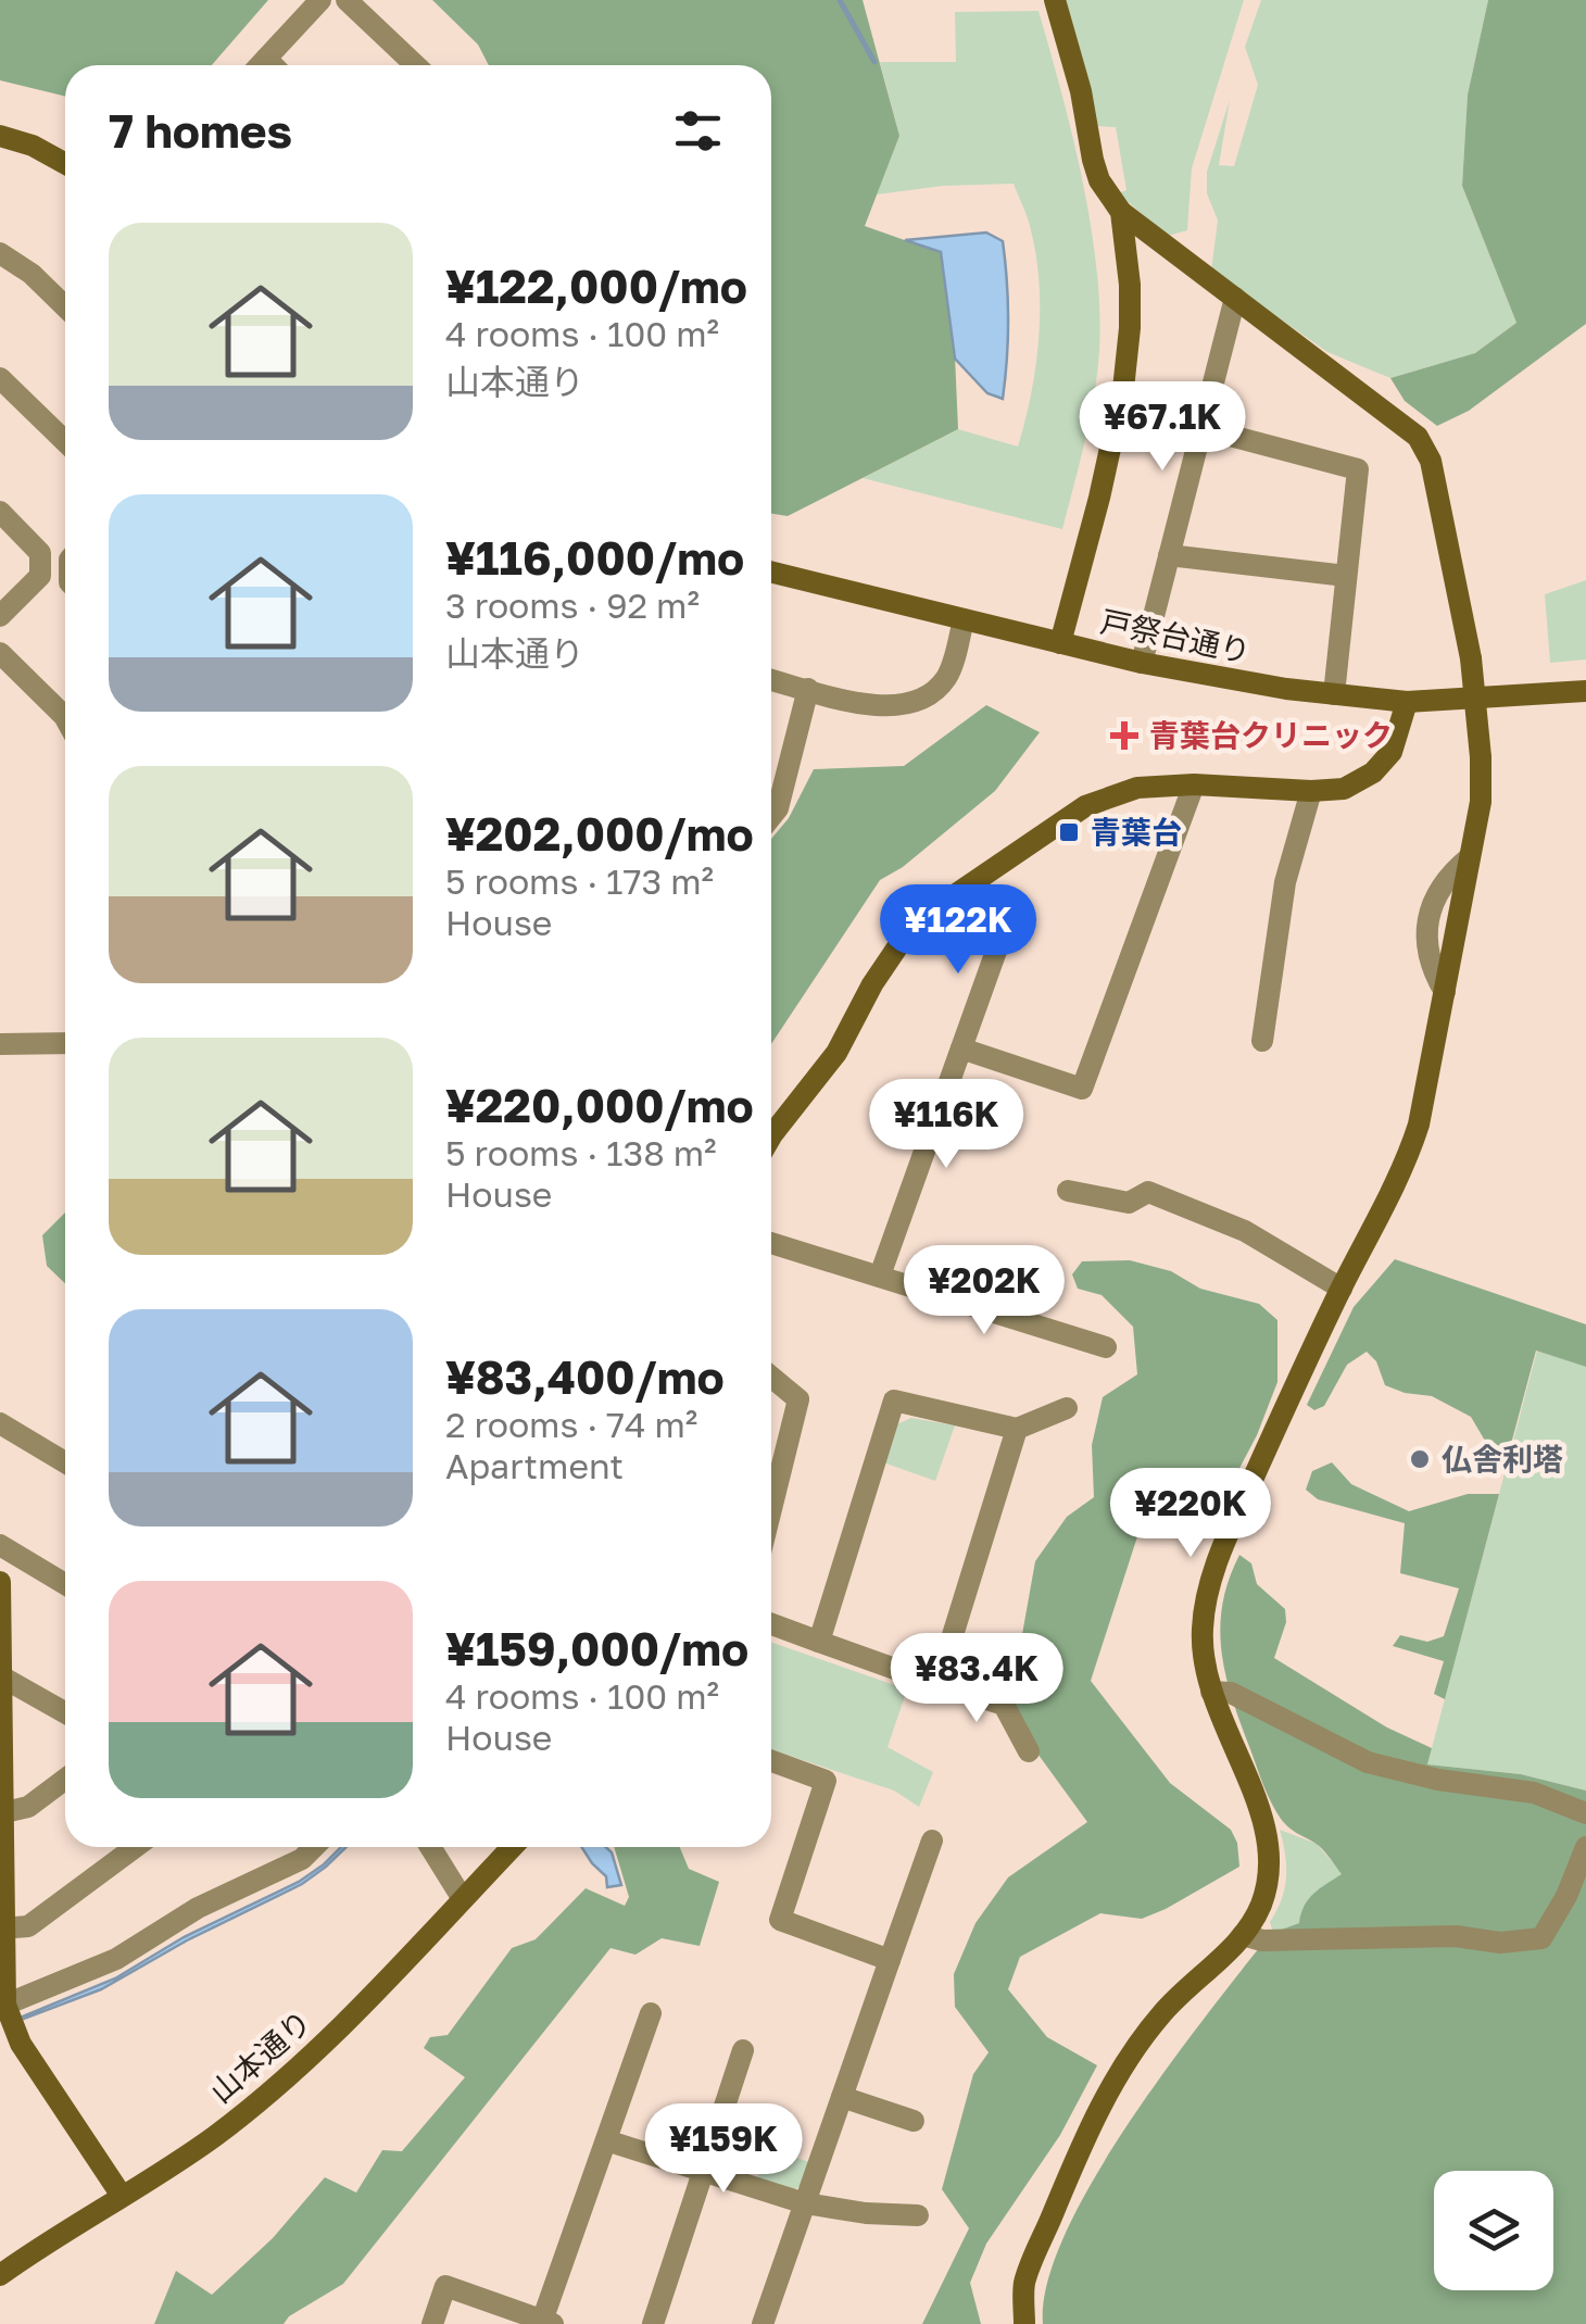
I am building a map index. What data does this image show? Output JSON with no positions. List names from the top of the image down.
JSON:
{
  "streets": {
    "street": ["戸祭台通り", "山本通り"]
  },
  "places": {
    "health": ["青葉台クリニック"],
    "transit": ["青葉台"],
    "other": ["仏舎利塔"]
  },
  "page": {
    "heading": "7 homes",
    "list": [
      {
        "name": "¥122,000/mo",
        "note": "4 rooms · 100 m² · 山本通り"
      },
      {
        "name": "¥116,000/mo",
        "note": "3 rooms · 92 m² · 山本通り"
      },
      {
        "name": "¥202,000/mo",
        "note": "5 rooms · 173 m² · House"
      },
      {
        "name": "¥220,000/mo",
        "note": "5 rooms · 138 m² · House"
      },
      {
        "name": "¥83,400/mo",
        "note": "2 rooms · 74 m² · Apartment"
      },
      {
        "name": "¥159,000/mo",
        "note": "4 rooms · 100 m² · House"
      }
    ],
    "price": [
      "¥67.1K",
      "¥122K",
      "¥116K",
      "¥202K",
      "¥220K",
      "¥83.4K",
      "¥159K"
    ]
  }
}
